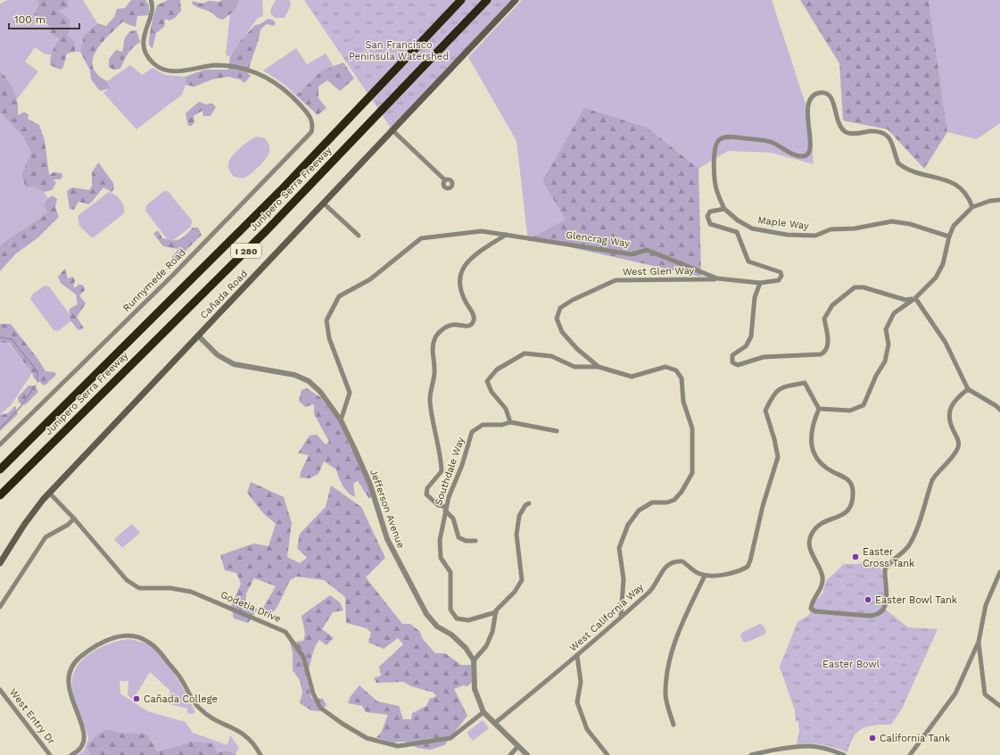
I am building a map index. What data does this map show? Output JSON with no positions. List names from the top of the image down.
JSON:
{
  "streets": {
    "highway": ["Junipero Serra Freeway", "I 280"],
    "main road": ["Cañada Road"],
    "street": [
      "Maple Way",
      "Glencrag Way",
      "West Glen Way",
      "Runnymede Road",
      "Southdale Way",
      "Jefferson Avenue",
      "Godetia Drive",
      "West California Way",
      "West Entry Dr"
    ]
  },
  "crossings": [
    ["Glencrag Way", "West Glen Way"],
    ["Glencrag Way", "Jefferson Avenue"],
    ["West Glen Way", "West California Way"],
    ["Cañada Road", "Jefferson Avenue"],
    ["Cañada Road", "Godetia Drive"]
  ],
  "parks": ["San Francisco Peninsula Watershed", "Easter Bowl"],
  "places": [
    "Easter Cross Tank",
    "Easter Bowl Tank",
    "Cañada College",
    "California Tank"
  ],
  "scale_bar": "100 m"
}
